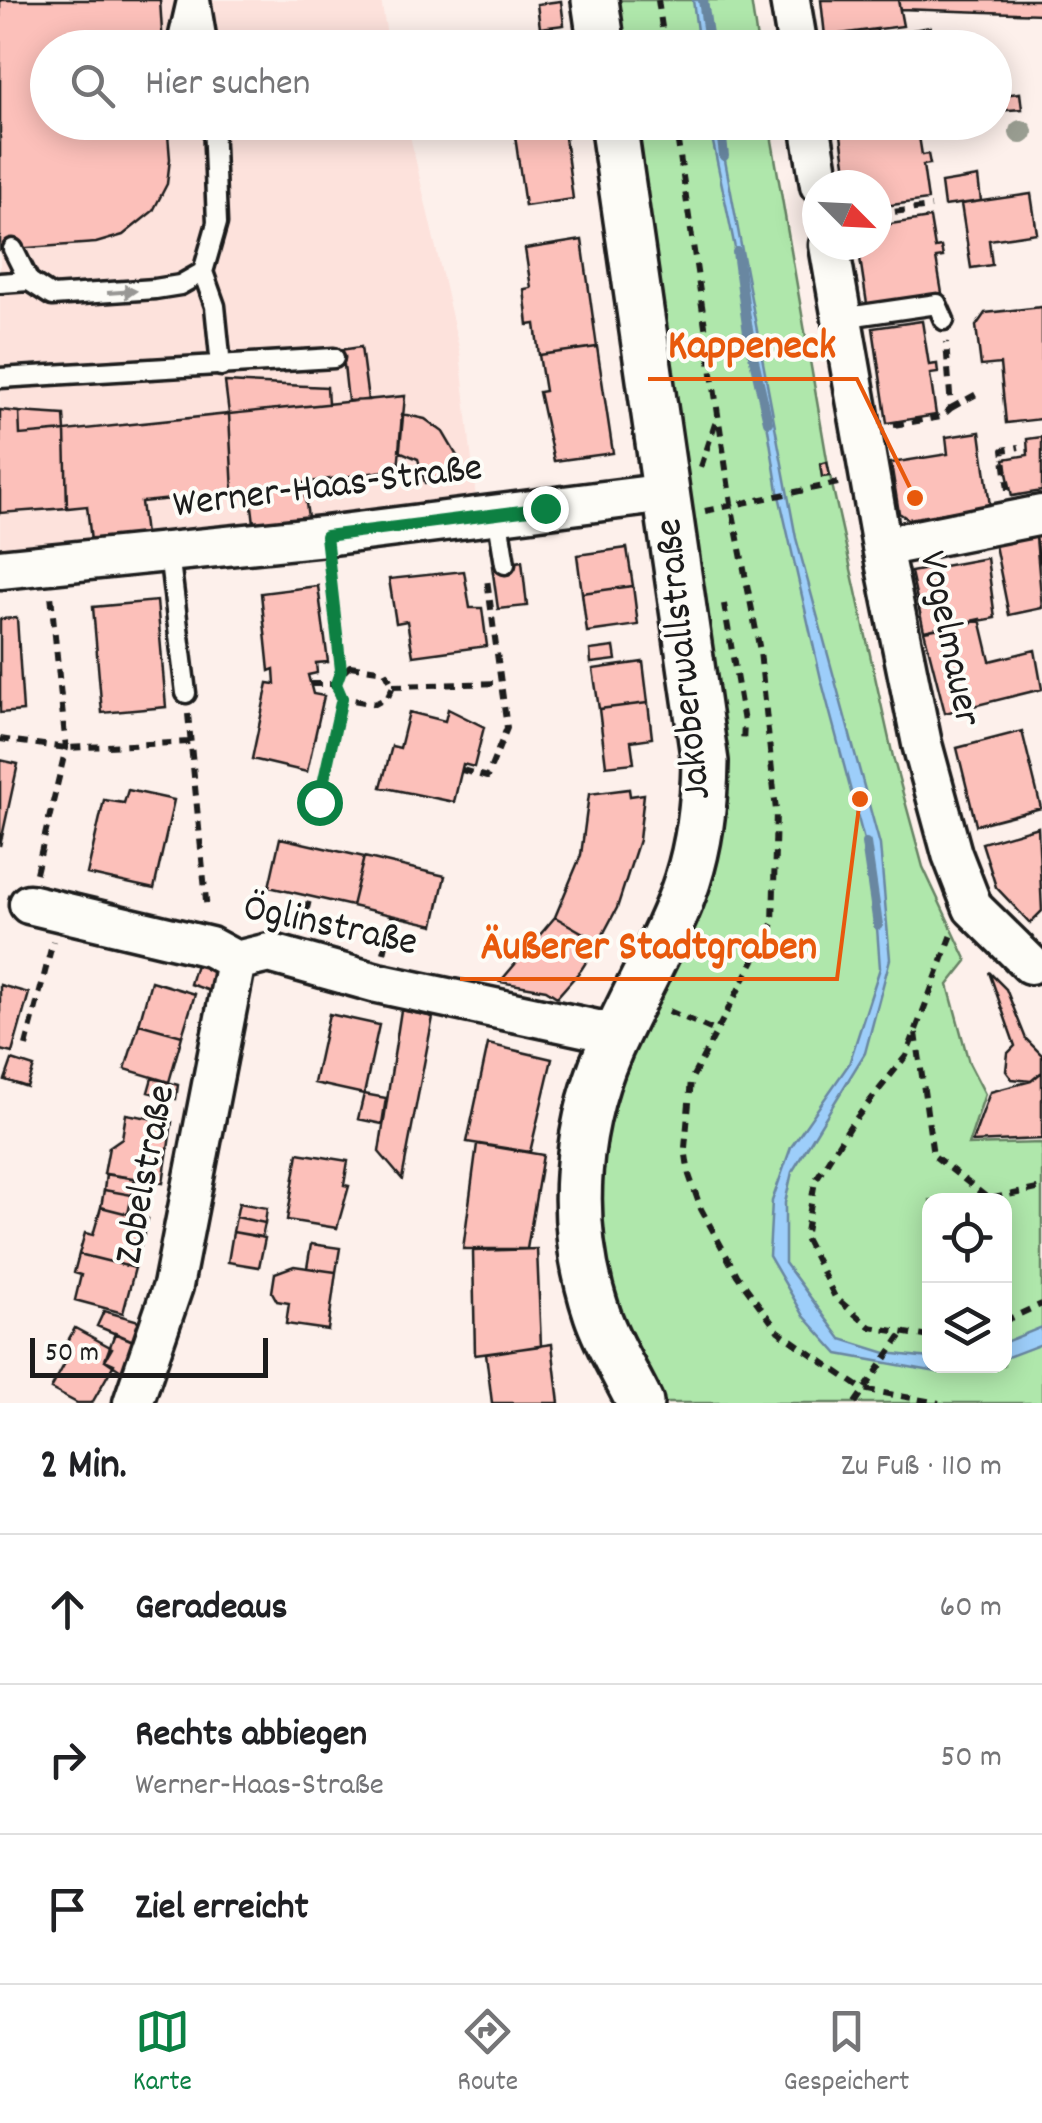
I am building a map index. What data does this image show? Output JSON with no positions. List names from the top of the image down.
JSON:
{
  "streets": {
    "street": [
      "Werner-Haas-Straße",
      "Vogelmauer",
      "Jakoberwallstraße",
      "Öglinstraße",
      "Zobelstraße"
    ]
  },
  "crossings": [
    ["Werner-Haas-Straße", "Jakoberwallstraße"],
    ["Jakoberwallstraße", "Öglinstraße"],
    ["Öglinstraße", "Zobelstraße"]
  ],
  "places": ["Kappeneck", "Äußerer Stadtgraben"],
  "scale_bar": "50 m",
  "north": "bottom right",
  "page": {
    "search": "Hier suchen",
    "scale": "50 m",
    "heading": ["2 Min.", "Zu Fuß · 110 m"],
    "list": [
      ["Geradeaus", "60 m"],
      ["Rechts abbiegen", "Werner-Haas-Straße", "50 m"],
      "Ziel erreicht"
    ],
    "nav": ["Karte", "Route", "Gespeichert"]
  }
}
